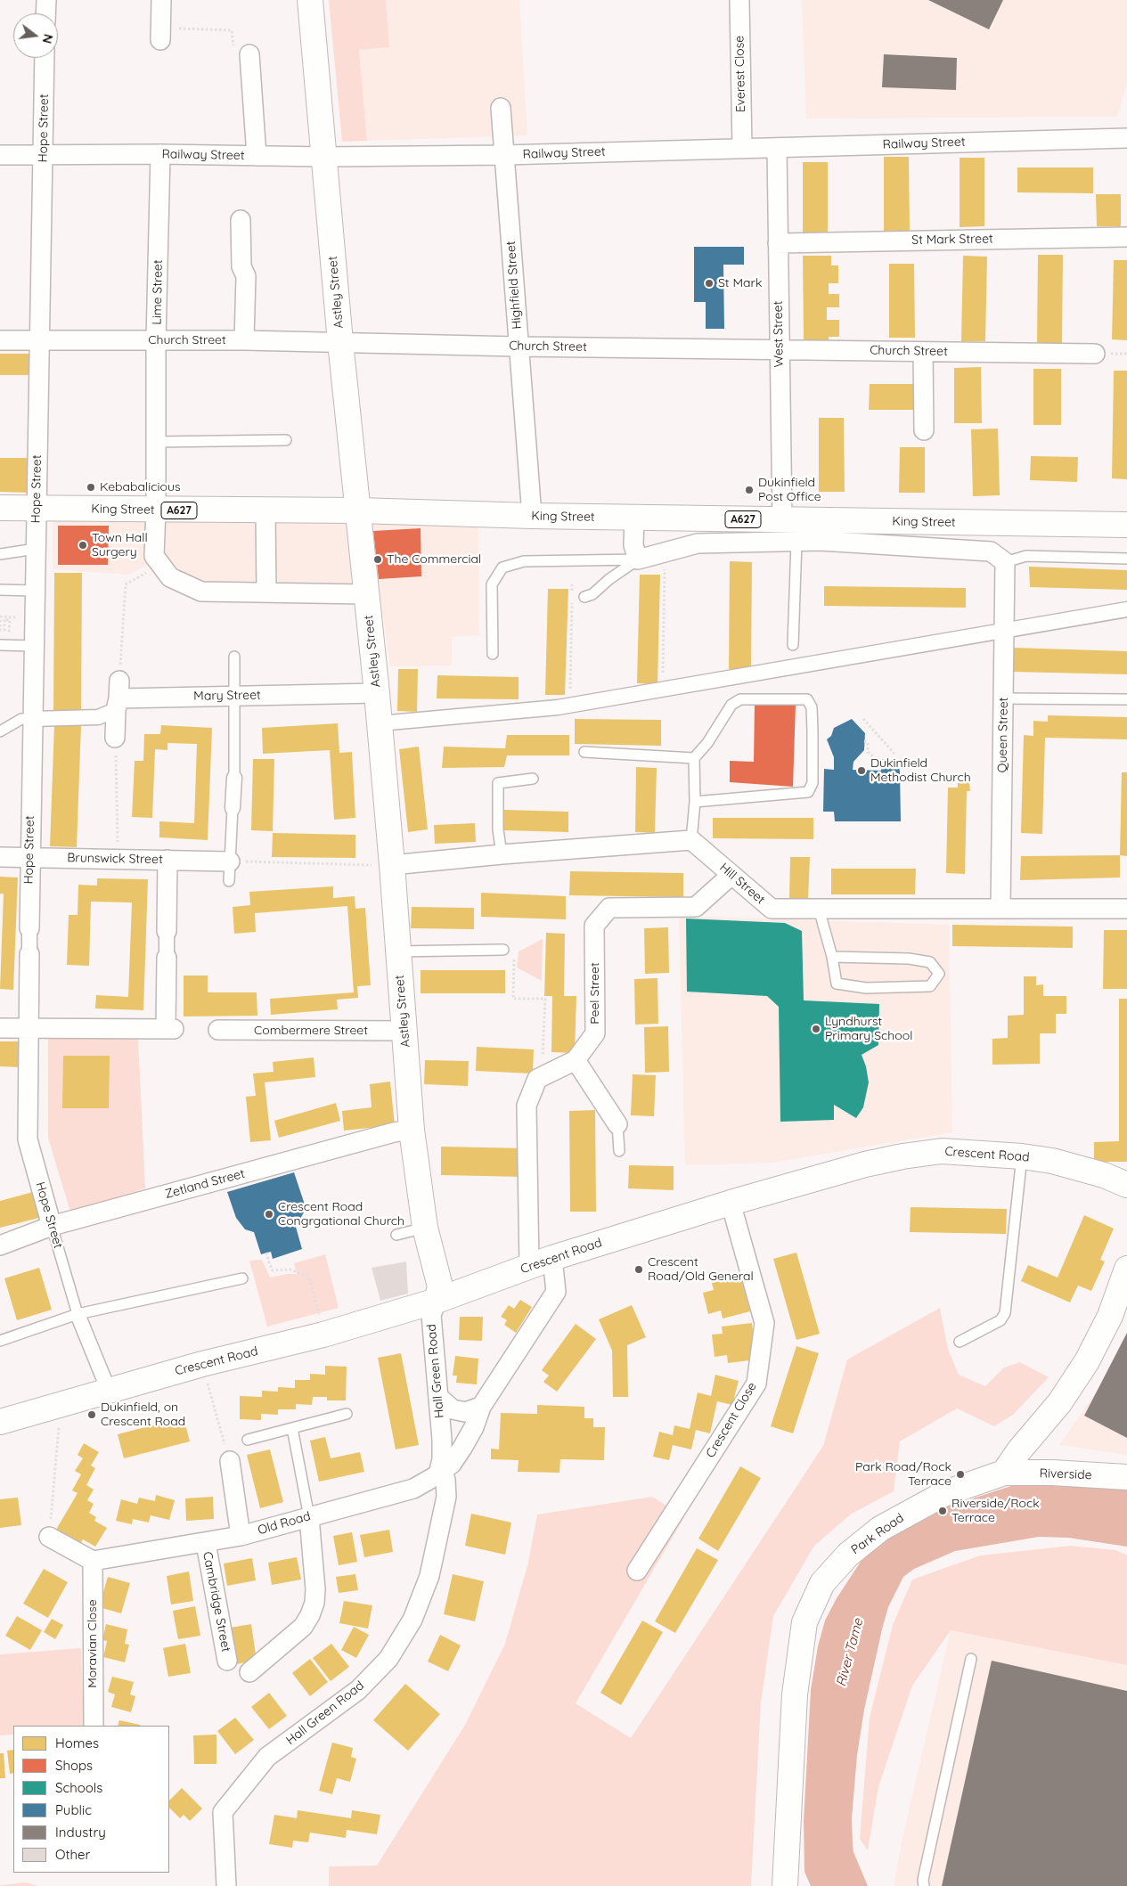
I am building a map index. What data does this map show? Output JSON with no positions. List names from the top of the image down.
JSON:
{
  "streets": {
    "main road": [
      "Astley Street",
      "King Street",
      "A627",
      "Crescent Road",
      "Riverside",
      "Park Road"
    ],
    "street": [
      "Everest Close",
      "Hope Street",
      "Railway Street",
      "St Mark Street",
      "Highfield Street",
      "Lime Street",
      "West Street",
      "Church Street",
      "Mary Street",
      "Queen Street",
      "Brunswick Street",
      "Hill Street",
      "Peel Street",
      "Combermere Street",
      "Zetland Street",
      "Hall Green Road",
      "Crescent Close",
      "Old Road",
      "Cambridge Street",
      "Moravian Close"
    ]
  },
  "crossings": [
    ["Everest Close", "Railway Street"],
    ["Hope Street", "Railway Street"],
    ["Hope Street", "Church Street"],
    ["Hope Street", "King Street"],
    ["Hope Street", "Brunswick Street"],
    ["Hope Street", "Zetland Street"],
    ["Railway Street", "Highfield Street"],
    ["Railway Street", "Lime Street"],
    ["Railway Street", "Astley Street"],
    ["Railway Street", "West Street"],
    ["St Mark Street", "West Street"],
    ["Highfield Street", "Church Street"],
    ["Highfield Street", "King Street"],
    ["Lime Street", "Church Street"],
    ["Lime Street", "King Street"],
    ["Astley Street", "Church Street"],
    ["Astley Street", "King Street"],
    ["Astley Street", "Mary Street"],
    ["Astley Street", "Combermere Street"],
    ["Astley Street", "Crescent Road"],
    ["Astley Street", "Zetland Street"],
    ["Astley Street", "Hall Green Road"],
    ["West Street", "Church Street"],
    ["West Street", "King Street"],
    ["Queen Street", "Hill Street"],
    ["Hill Street", "Peel Street"],
    ["Peel Street", "Crescent Road"],
    ["Crescent Road", "Hall Green Road"],
    ["Crescent Road", "Crescent Close"],
    ["Crescent Road", "Old Road"],
    ["Hall Green Road", "Old Road"],
    ["Riverside", "Park Road"],
    ["Old Road", "Cambridge Street"],
    ["Old Road", "Moravian Close"]
  ],
  "water": ["River Tame"],
  "places": [
    "St Mark",
    "Kebabalicious",
    "Dukinfield Post Office",
    "Town Hall Surgery",
    "The Commercial",
    "Dukinfield Methodist Church",
    "Lyndhurst Primary School",
    "Crescent Road Congrgational Church",
    "Crescent Road/Old General",
    "Dukinfield, on Crescent Road",
    "Park Road/Rock Terrace",
    "Riverside/Rock Terrace"
  ],
  "legend": [
    "Homes",
    "Shops",
    "Schools",
    "Public",
    "Industry",
    "Other"
  ],
  "north": "right"
}
